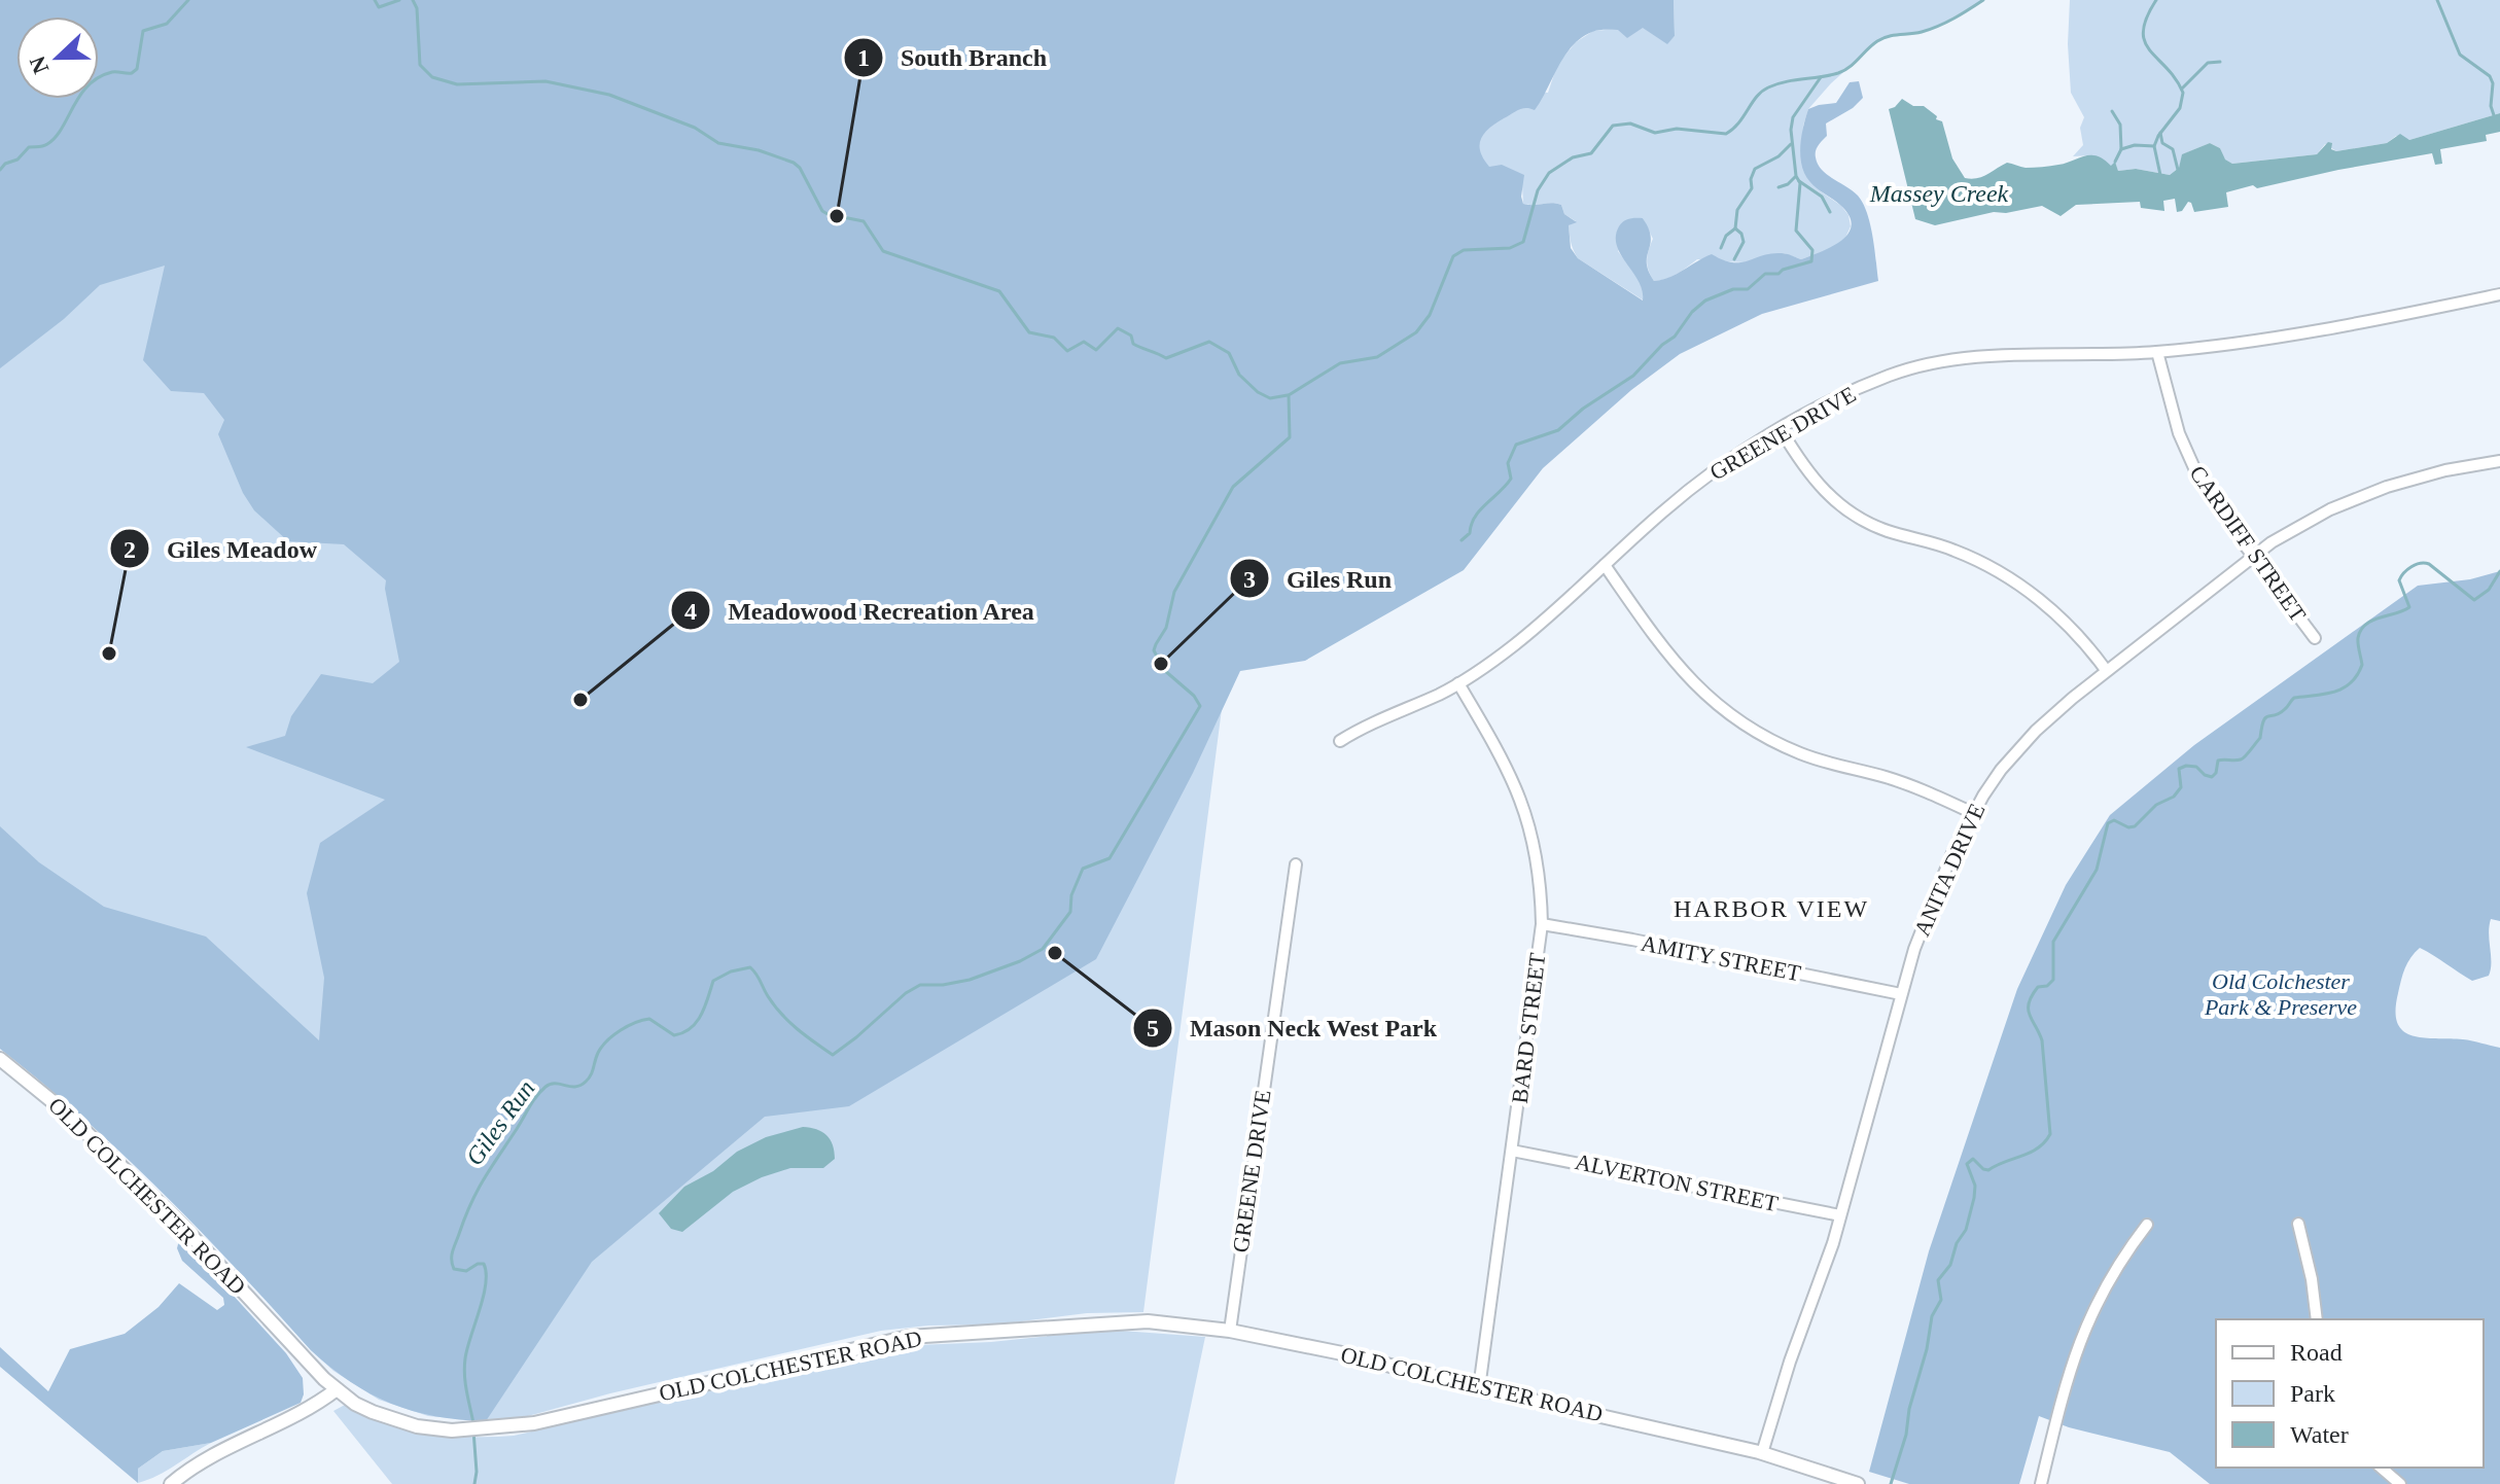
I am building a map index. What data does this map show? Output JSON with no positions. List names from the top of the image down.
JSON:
{
  "streets": {
    "street": [
      "GREENE DRIVE",
      "CARDIFF STREET",
      "ANITA DRIVE",
      "AMITY STREET",
      "BARD STREET",
      "ALVERTON STREET",
      "OLD COLCHESTER ROAD"
    ]
  },
  "crossings": [
    ["GREENE DRIVE", "CARDIFF STREET"],
    ["GREENE DRIVE", "BARD STREET"],
    ["GREENE DRIVE", "OLD COLCHESTER ROAD"],
    ["CARDIFF STREET", "ANITA DRIVE"],
    ["ANITA DRIVE", "AMITY STREET"],
    ["ANITA DRIVE", "ALVERTON STREET"],
    ["ANITA DRIVE", "OLD COLCHESTER ROAD"],
    ["AMITY STREET", "BARD STREET"],
    ["BARD STREET", "ALVERTON STREET"],
    ["BARD STREET", "OLD COLCHESTER ROAD"]
  ],
  "districts": ["HARBOR VIEW"],
  "water": ["Massey Creek", "Giles Run"],
  "parks": ["Old Colchester Park & Preserve"],
  "places": [
    "South Branch",
    "Giles Meadow",
    "Giles Run",
    "Meadowood Recreation Area",
    "Mason Neck West Park"
  ],
  "legend": ["Road", "Park", "Water"],
  "north": "left"
}
